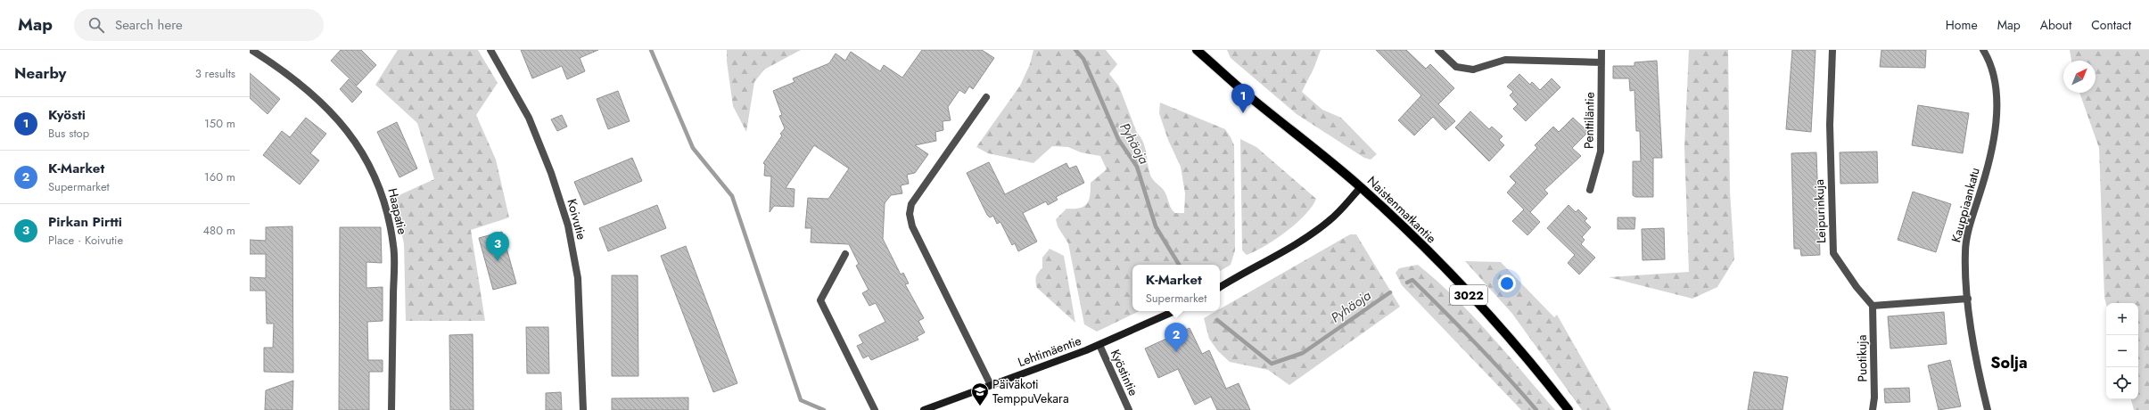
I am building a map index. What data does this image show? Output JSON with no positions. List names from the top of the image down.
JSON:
{
  "streets": {
    "main road": ["Naistenmatkantie", "3022"],
    "street": [
      "Penttiläntie",
      "Kauppiaankatu",
      "Haapatie",
      "Leipurinkuja",
      "Koivutie",
      "Lehtimäentie",
      "Puotikuja",
      "Kyöstintie"
    ]
  },
  "crossings": [
    ["Leipurinkuja", "Puotikuja"],
    ["Lehtimäentie", "Kyöstintie"]
  ],
  "districts": ["Solja"],
  "water": ["Pyhäoja"],
  "places": {
    "school or university": ["Päiväkoti TemppuVekara"]
  },
  "north": "top right",
  "page": {
    "header": "Map",
    "search": "Search here",
    "nav": [
      "Home",
      "Map",
      "About",
      "Contact"
    ],
    "heading": ["Nearby", "3 results"],
    "pins": ["1", "3", "2"],
    "list": [
      {
        "mark": "1",
        "name": "Kyösti",
        "note": "Bus stop",
        "value": "150 m"
      },
      {
        "mark": "2",
        "name": "K-Market",
        "note": "Supermarket",
        "value": "160 m"
      },
      {
        "mark": "3",
        "name": "Pirkan Pirtti",
        "note": "Place · Koivutie",
        "value": "480 m"
      }
    ],
    "popup": ["K-Market", "Supermarket"],
    "map_buttons": ["+", "−"]
  }
}
